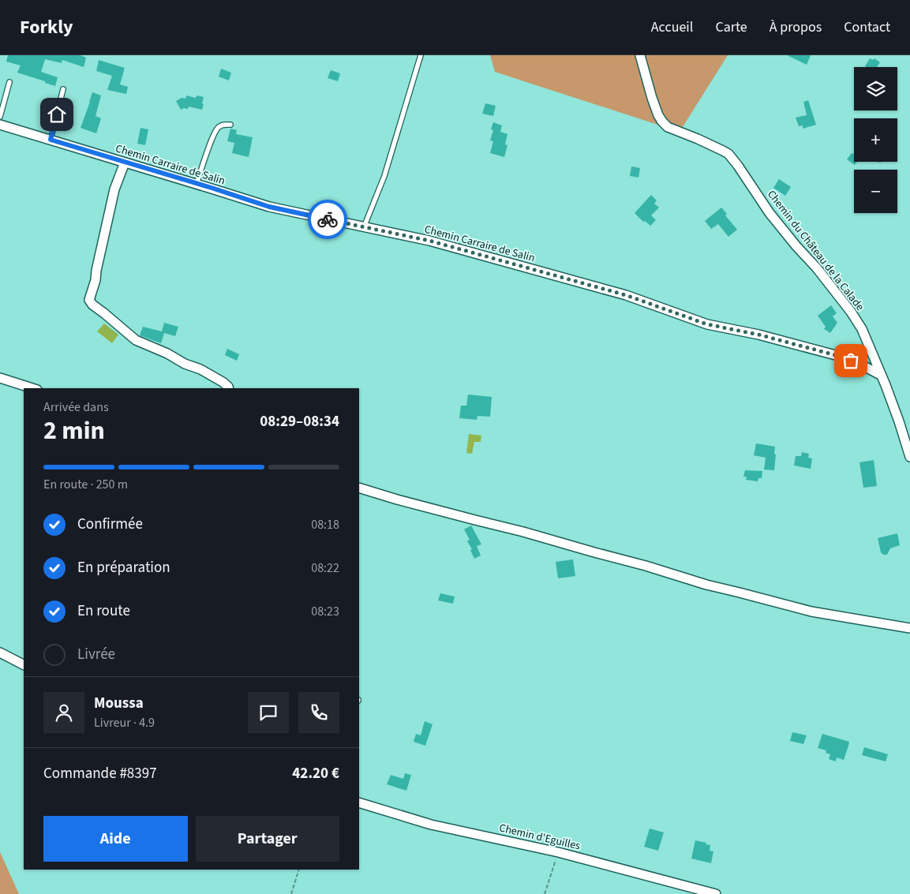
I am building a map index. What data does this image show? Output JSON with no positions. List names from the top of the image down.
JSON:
{
  "streets": {
    "street": ["Chemin Carraire de Salin", "Chemin du Château de la Calade", "Chemin d'Eguilles"]
  },
  "crossings": [
    ["Chemin Carraire de Salin", "Chemin du Château de la Calade"]
  ],
  "page": {
    "header": "Forkly",
    "nav": [
      "Accueil",
      "Carte",
      "À propos",
      "Contact"
    ],
    "map_buttons": ["+", "−"],
    "heading": ["2 min", "Arrivée dans", "08:29–08:34"],
    "panel": [
      "Moussa",
      "Livreur · 4.9",
      "Commande #8397",
      "42.20 €"
    ],
    "bar": "En route · 250 m",
    "list": [
      ["Confirmée", "08:18"],
      ["En préparation", "08:22"],
      ["En route", "08:23"],
      "Livrée"
    ],
    "buttons": ["Aide", "Partager"]
  }
}
